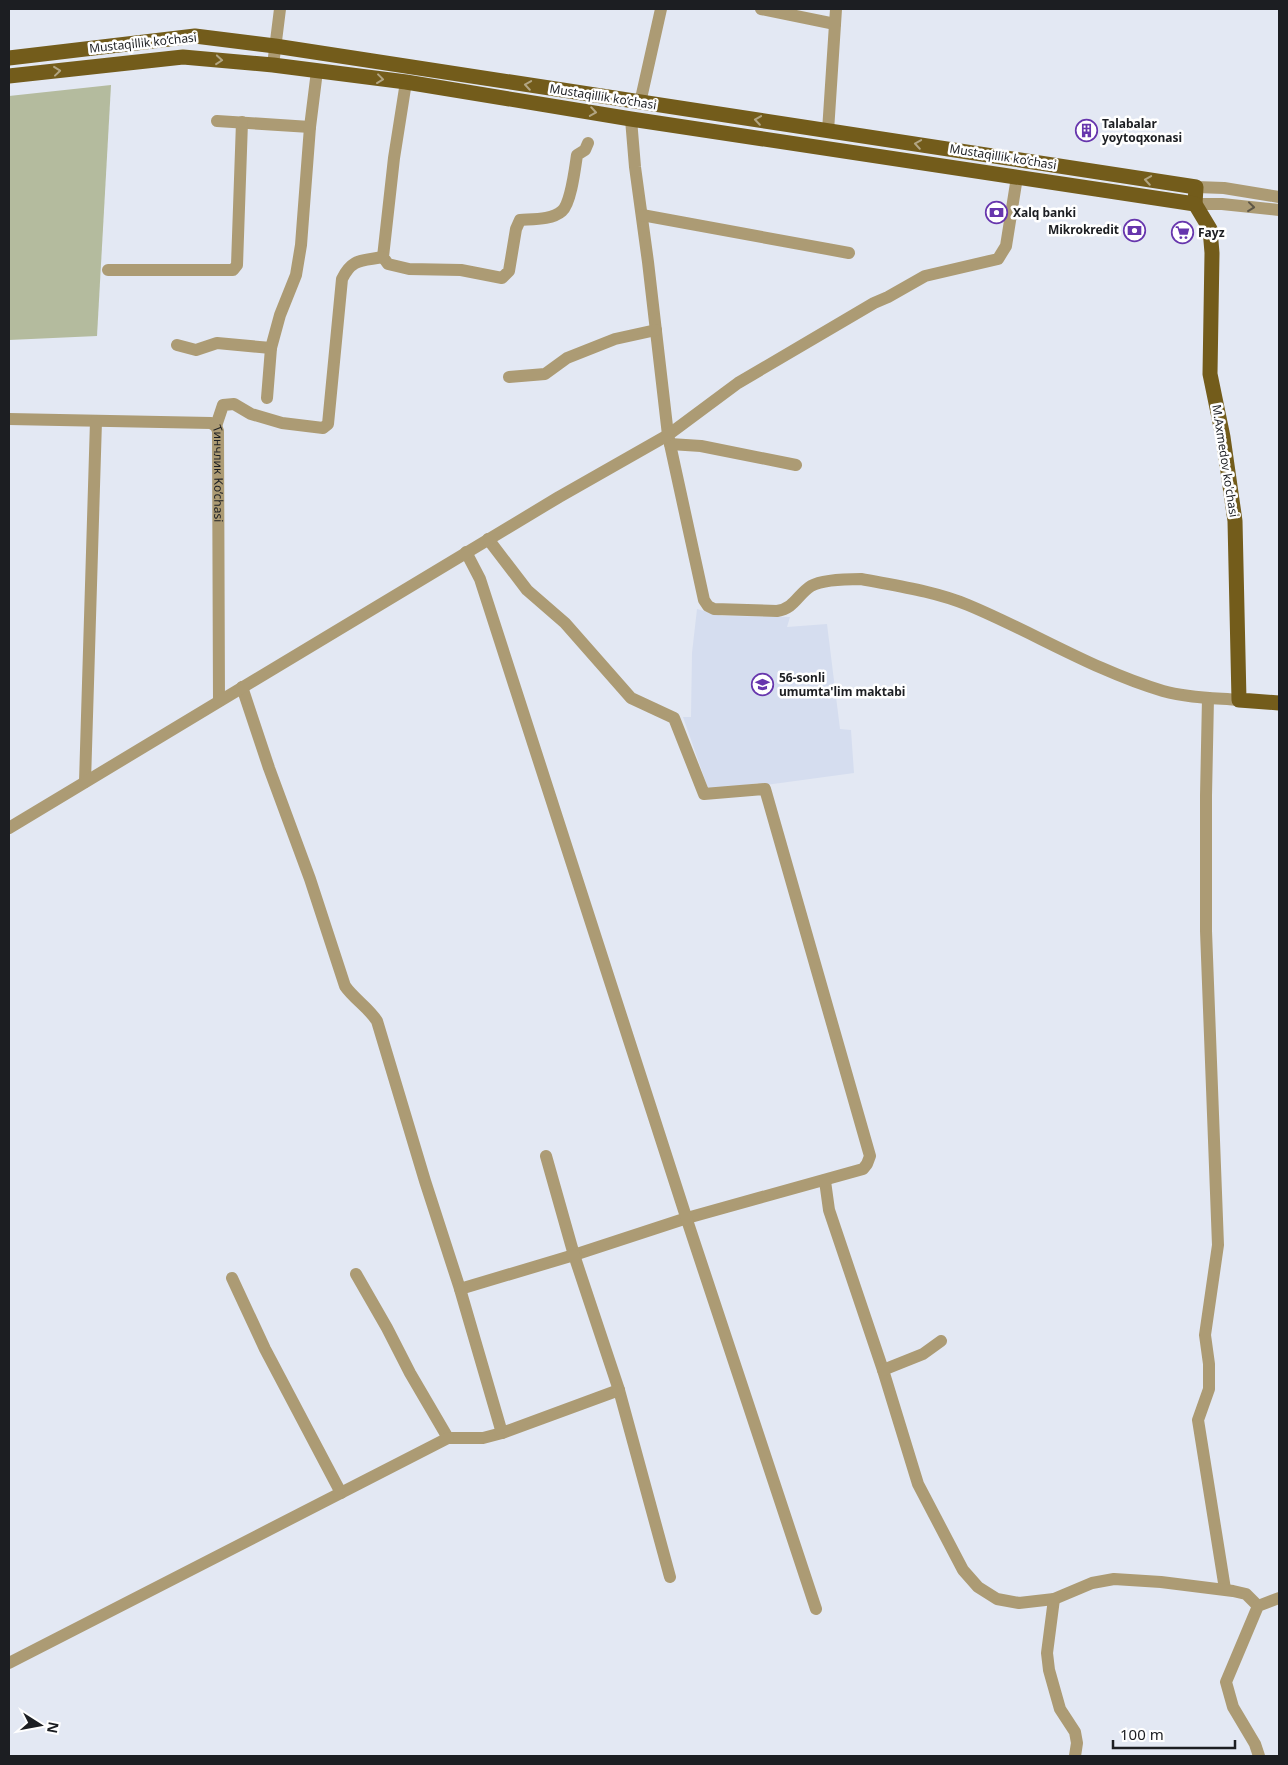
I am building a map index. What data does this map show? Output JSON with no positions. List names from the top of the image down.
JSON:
{
  "streets": {
    "main road": ["Mustaqillik ko’chasi", "M.Axmedov ko'chasi"],
    "street": ["Тинчлик Ko’chasi"]
  },
  "crossings": [
    ["Mustaqillik ko’chasi", "M.Axmedov ko'chasi"]
  ],
  "places": {
    "building": ["Talabalar yoytoqxonasi"],
    "bank": ["Xalq banki", "Mikrokredit"],
    "supermarket": ["Fayz"],
    "school or university": ["56-sonli umumta'lim maktabi"]
  },
  "scale_bar": "100 m",
  "north": "right"
}
